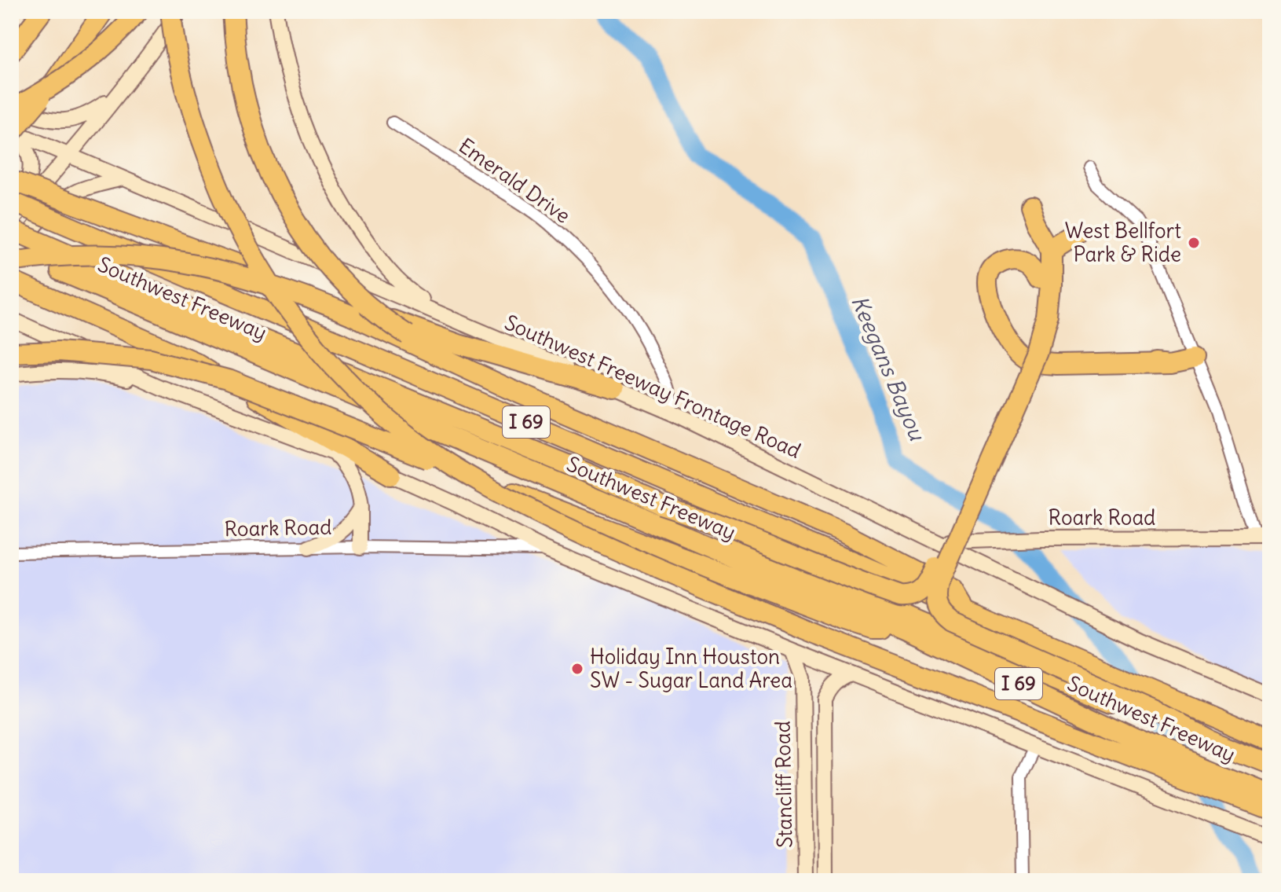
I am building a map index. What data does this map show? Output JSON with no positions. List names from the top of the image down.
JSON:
{
  "streets": {
    "highway": ["Southwest Freeway", "I 69"],
    "main road": ["Southwest Freeway Frontage Road", "Roark Road", "Stancliff Road"],
    "street": ["Emerald Drive"]
  },
  "crossings": [
    ["Emerald Drive", "Southwest Freeway Frontage Road"],
    ["Southwest Freeway Frontage Road", "Roark Road"]
  ],
  "water": ["Keegans Bayou"],
  "places": ["West Bellfort Park & Ride", "Holiday Inn Houston SW - Sugar Land Area"]
}
